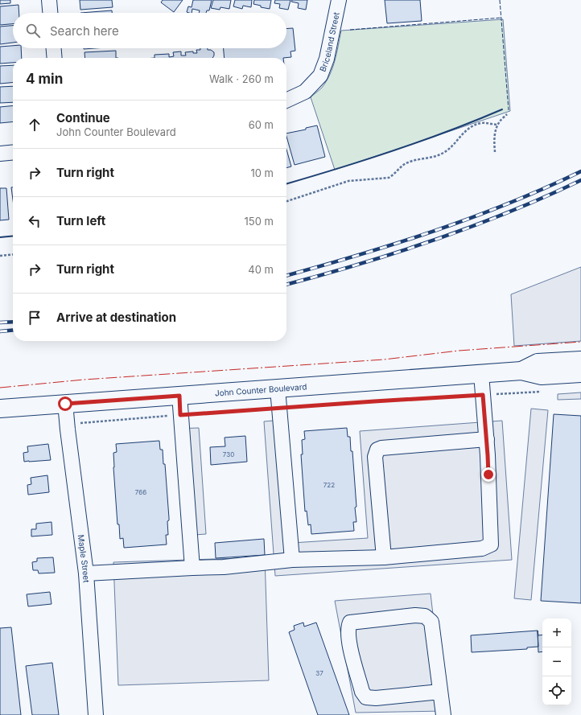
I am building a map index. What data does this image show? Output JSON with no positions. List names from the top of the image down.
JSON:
{
  "streets": {
    "main road": ["John Counter Boulevard"],
    "street": ["Briceland Street", "Maple Street"]
  },
  "crossings": [
    ["John Counter Boulevard", "Maple Street"]
  ],
  "house_numbers": [
    "730",
    "722",
    "766",
    "37"
  ],
  "page": {
    "search": "Search here",
    "heading": ["4 min", "Walk · 260 m"],
    "list": [
      ["Continue", "John Counter Boulevard", "60 m"],
      ["Turn right", "10 m"],
      ["Turn left", "150 m"],
      ["Turn right", "40 m"],
      "Arrive at destination"
    ],
    "map_buttons": ["+", "−"]
  }
}
